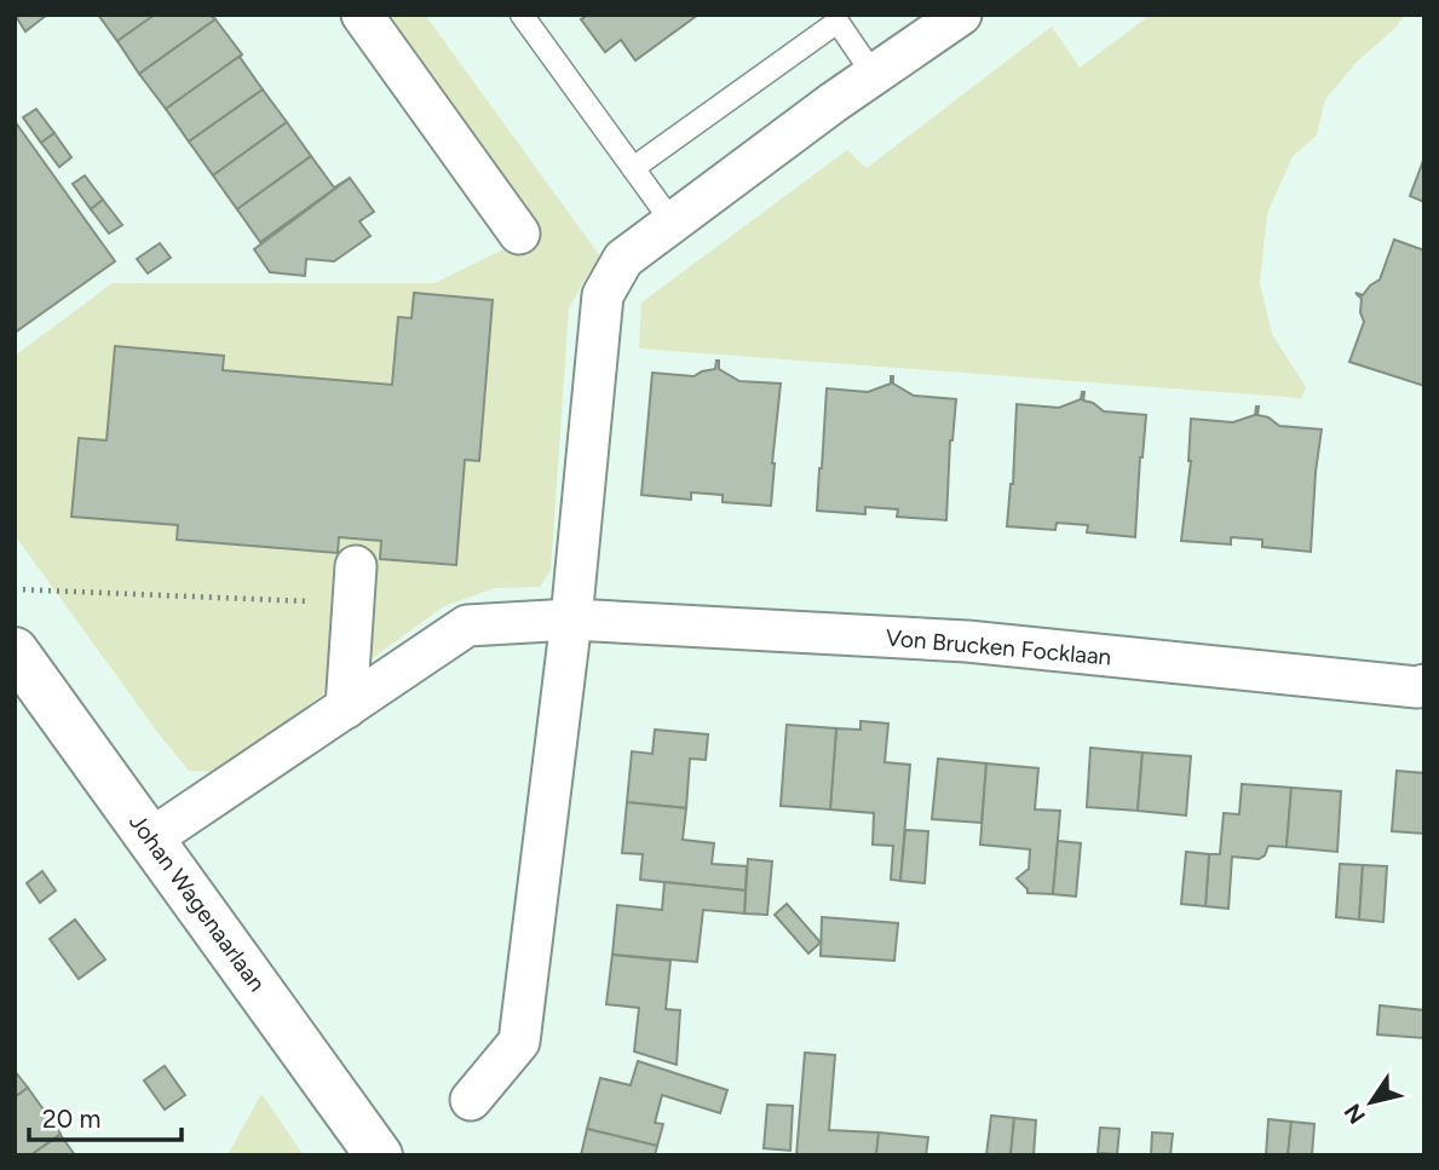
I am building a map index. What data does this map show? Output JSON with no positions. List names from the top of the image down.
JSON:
{
  "streets": {
    "street": ["Von Brucken Focklaan", "Johan Wagenaarlaan"]
  },
  "crossings": [
    ["Von Brucken Focklaan", "Johan Wagenaarlaan"]
  ],
  "scale_bar": "20 m",
  "north": "bottom left"
}
